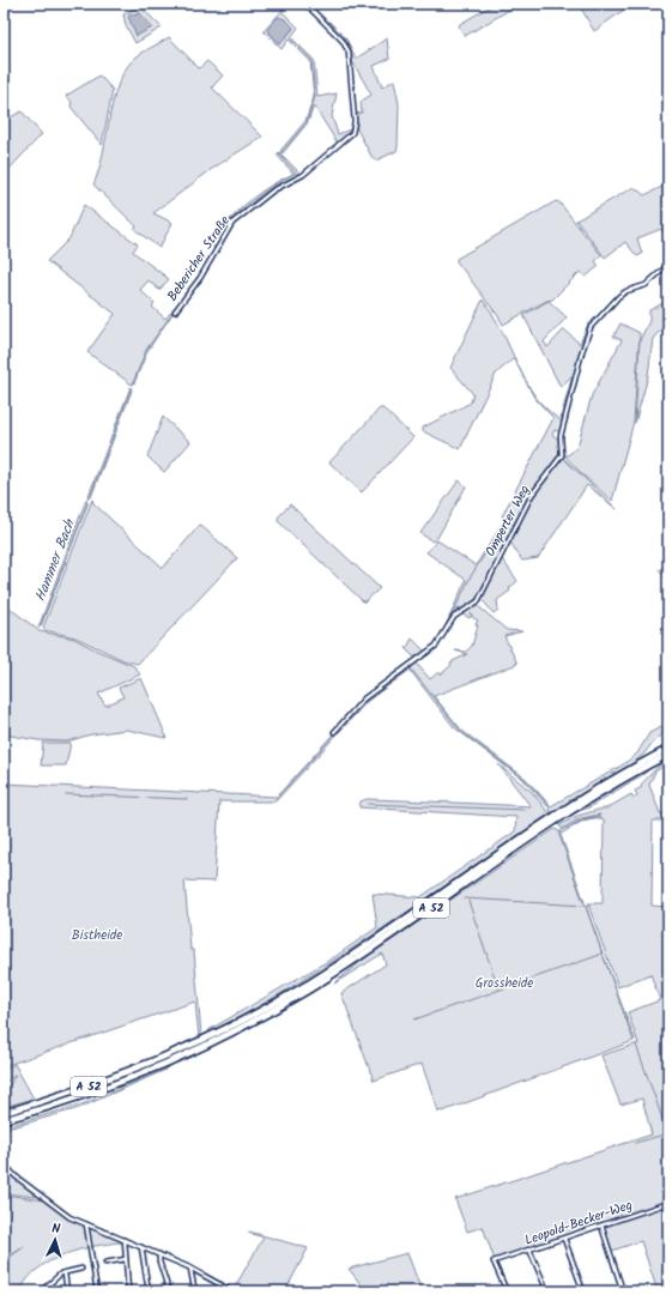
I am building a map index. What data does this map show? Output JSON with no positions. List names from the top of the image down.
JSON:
{
  "streets": {
    "highway": ["A 52"],
    "street": ["Bebericher Straße", "Omperter Weg", "Leopold-Becker-Weg"]
  },
  "water": ["Hammer Bach"],
  "parks": ["Bistheide", "Grossheide"],
  "north": "top"
}
